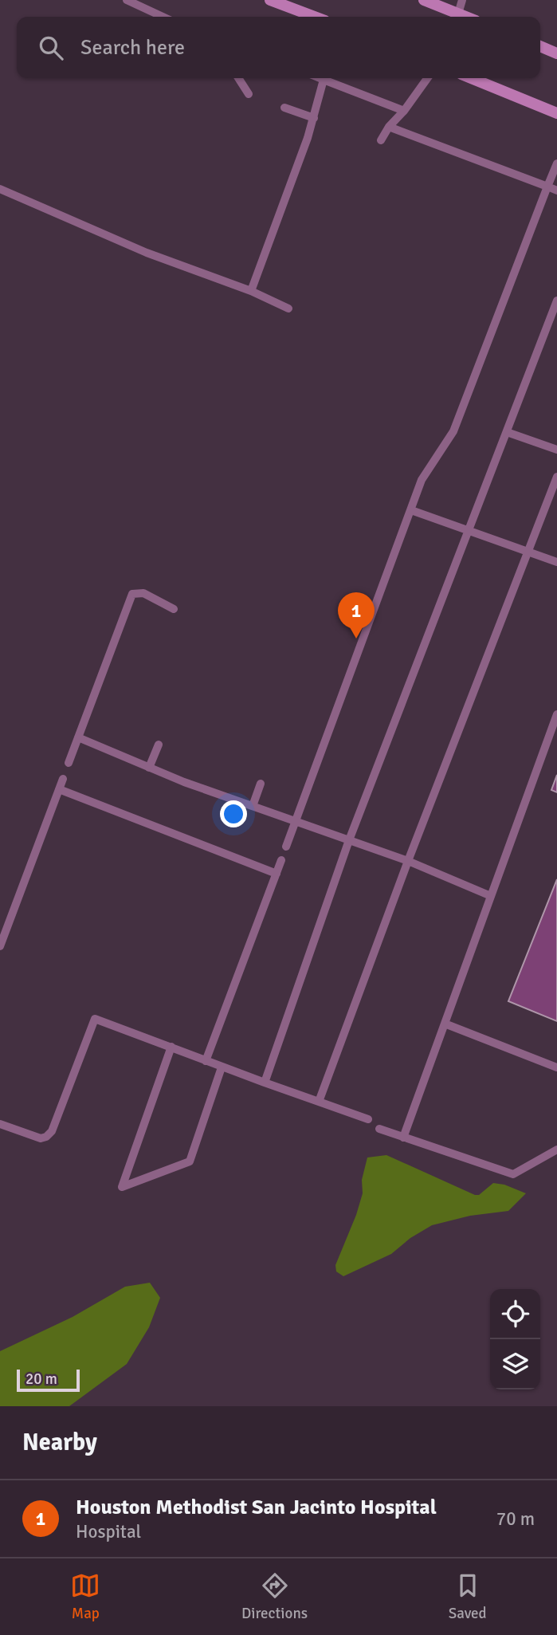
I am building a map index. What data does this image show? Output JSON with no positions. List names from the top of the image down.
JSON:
{
  "scale_bar": "20 m",
  "page": {
    "search": "Search here",
    "pins": "1",
    "scale": "20 m",
    "heading": "Nearby",
    "list": [
      {
        "mark": "1",
        "name": "Houston Methodist San Jacinto Hospital",
        "note": "Hospital",
        "value": "70 m"
      }
    ],
    "nav": ["Map", "Directions", "Saved"]
  }
}
